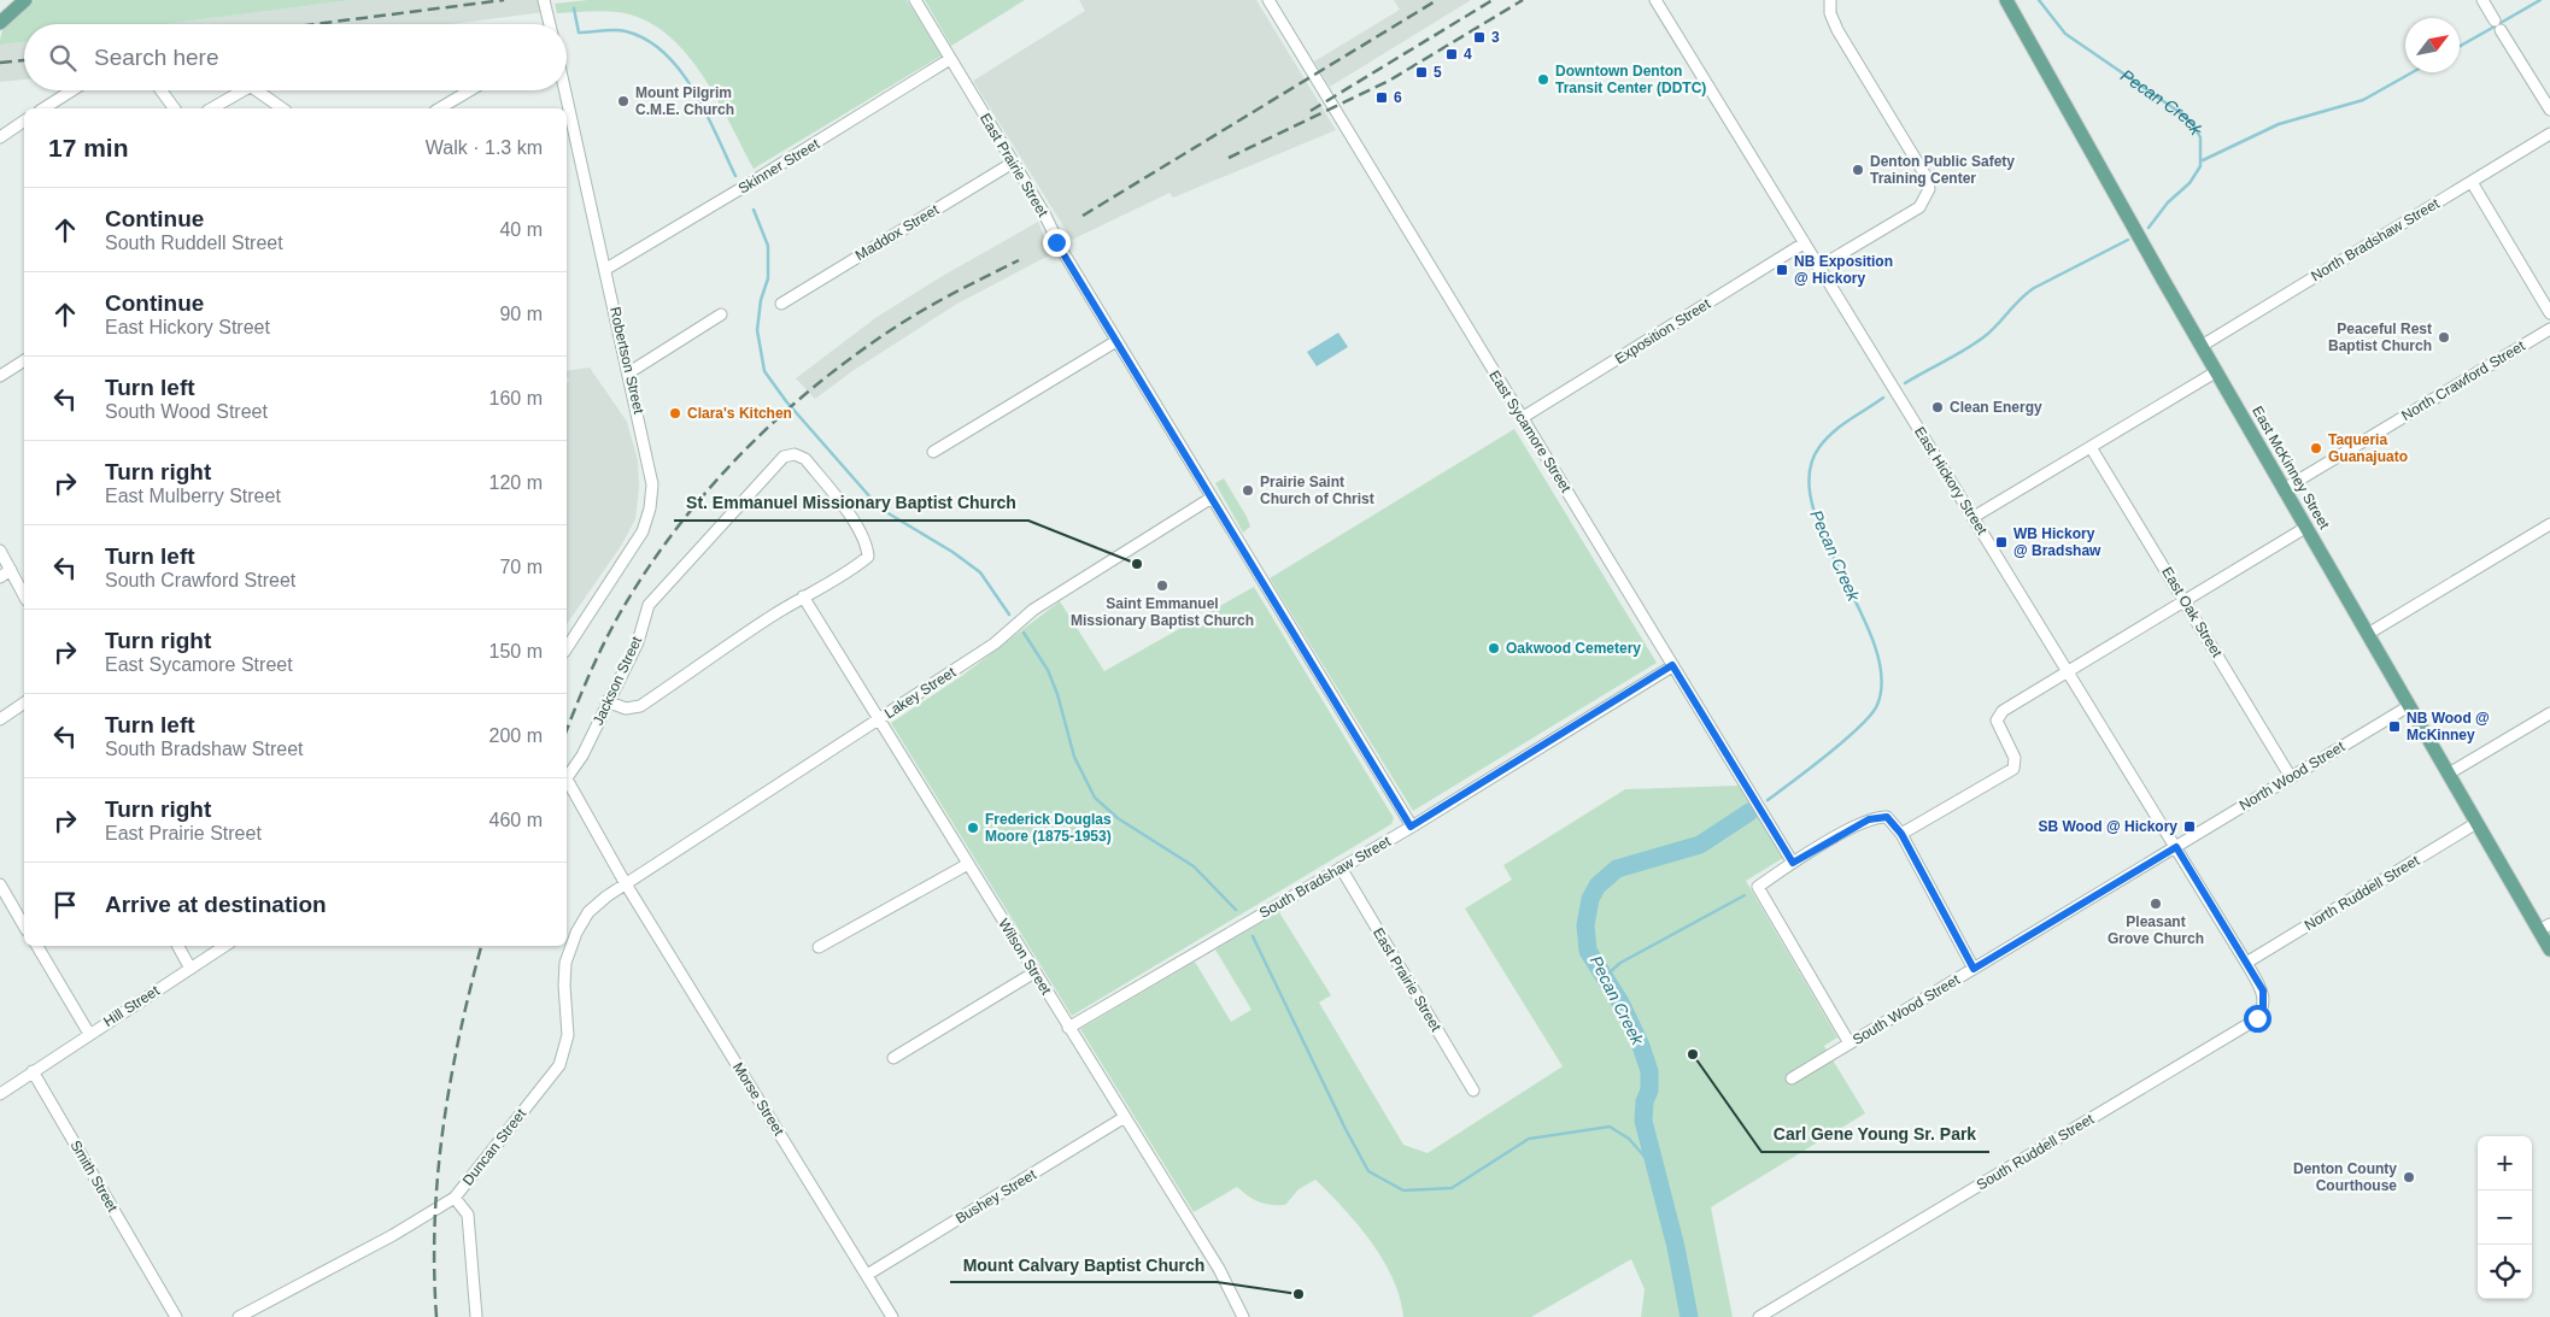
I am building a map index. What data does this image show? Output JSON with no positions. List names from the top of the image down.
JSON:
{
  "streets": {
    "main road": ["East McKinney Street"],
    "street": [
      "East Prairie Street",
      "Skinner Street",
      "Maddox Street",
      "North Bradshaw Street",
      "Exposition Street",
      "Robertson Street",
      "North Crawford Street",
      "East Sycamore Street",
      "East Hickory Street",
      "East Oak Street",
      "Jackson Street",
      "Lakey Street",
      "North Wood Street",
      "South Bradshaw Street",
      "North Ruddell Street",
      "Wilson Street",
      "Hill Street",
      "South Wood Street",
      "Morse Street",
      "Duncan Street",
      "South Ruddell Street",
      "Smith Street",
      "Bushey Street"
    ]
  },
  "crossings": [
    ["East Prairie Street", "Skinner Street"],
    ["East Prairie Street", "Maddox Street"],
    ["East Prairie Street", "Lakey Street"],
    ["East Prairie Street", "South Bradshaw Street"],
    ["Skinner Street", "Robertson Street"],
    ["North Bradshaw Street", "East McKinney Street"],
    ["Exposition Street", "East Sycamore Street"],
    ["Exposition Street", "East Hickory Street"],
    ["North Crawford Street", "East McKinney Street"],
    ["East Sycamore Street", "South Bradshaw Street"],
    ["East McKinney Street", "North Wood Street"],
    ["East McKinney Street", "North Ruddell Street"],
    ["East Hickory Street", "North Wood Street"],
    ["East Hickory Street", "North Ruddell Street"],
    ["East Hickory Street", "South Wood Street"],
    ["East Hickory Street", "South Ruddell Street"],
    ["East Oak Street", "North Wood Street"],
    ["Jackson Street", "Wilson Street"],
    ["Lakey Street", "Wilson Street"],
    ["Lakey Street", "Morse Street"],
    ["Lakey Street", "Duncan Street"],
    ["North Wood Street", "South Wood Street"],
    ["South Bradshaw Street", "Wilson Street"],
    ["North Ruddell Street", "South Ruddell Street"],
    ["Wilson Street", "Bushey Street"],
    ["Hill Street", "Smith Street"],
    ["Morse Street", "Duncan Street"],
    ["Morse Street", "Bushey Street"]
  ],
  "water": ["Pecan Creek"],
  "places": {
    "transit": [
      "3",
      "4",
      "5",
      "6",
      "NB Exposition @ Hickory",
      "WB Hickory @ Bradshaw",
      "NB Wood @ McKinney",
      "SB Wood @ Hickory"
    ],
    "other": [
      "Downtown Denton Transit Center (DDTC)",
      "Mount Pilgrim C.M.E. Church",
      "Denton Public Safety Training Center",
      "Peaceful Rest Baptist Church",
      "Clean Energy",
      "Clara's Kitchen",
      "Taqueria Guanajuato",
      "Prairie Saint Church of Christ",
      "St. Emmanuel Missionary Baptist Church",
      "Saint Emmanuel Missionary Baptist Church",
      "Oakwood Cemetery",
      "Frederick Douglas Moore (1875-1953)",
      "Pleasant Grove Church",
      "Carl Gene Young Sr. Park",
      "Denton County Courthouse",
      "Mount Calvary Baptist Church"
    ]
  },
  "north": "top right",
  "page": {
    "search": "Search here",
    "heading": ["17 min", "Walk · 1.3 km"],
    "list": [
      ["Continue", "South Ruddell Street", "40 m"],
      ["Continue", "East Hickory Street", "90 m"],
      ["Turn left", "South Wood Street", "160 m"],
      ["Turn right", "East Mulberry Street", "120 m"],
      ["Turn left", "South Crawford Street", "70 m"],
      ["Turn right", "East Sycamore Street", "150 m"],
      ["Turn left", "South Bradshaw Street", "200 m"],
      ["Turn right", "East Prairie Street", "460 m"],
      "Arrive at destination"
    ],
    "map_buttons": ["+", "−"]
  }
}
